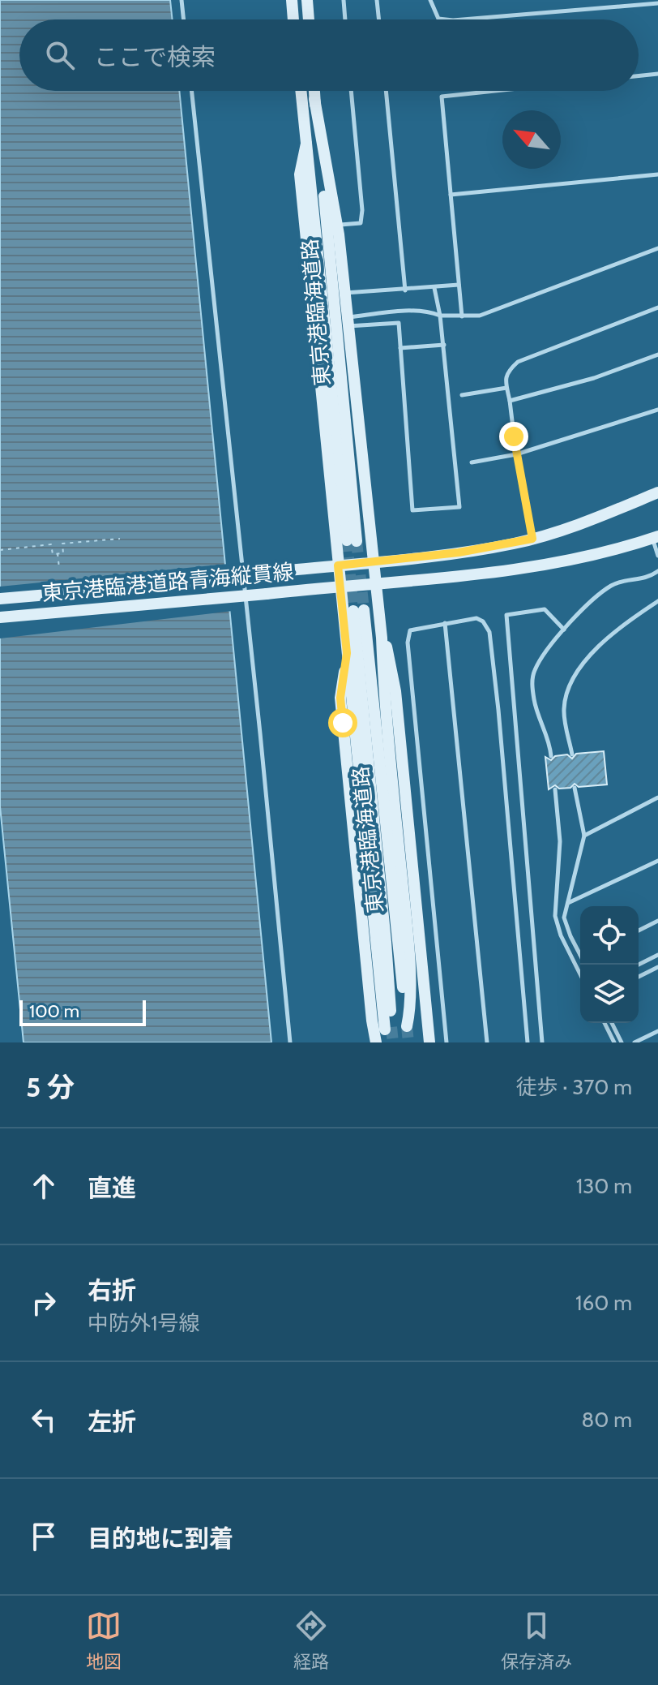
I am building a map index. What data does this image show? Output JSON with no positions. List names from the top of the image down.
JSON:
{
  "streets": {
    "street": ["東京港臨海道路", "東京港臨港道路青海縦貫線"]
  },
  "scale_bar": "100 m",
  "north": "top left",
  "page": {
    "search": "ここで検索",
    "scale": "100 m",
    "heading": ["5 分", "徒歩 · 370 m"],
    "list": [
      ["直進", "130 m"],
      ["右折", "中防外1号線", "160 m"],
      ["左折", "80 m"],
      "目的地に到着"
    ],
    "nav": ["地図", "経路", "保存済み"]
  }
}
